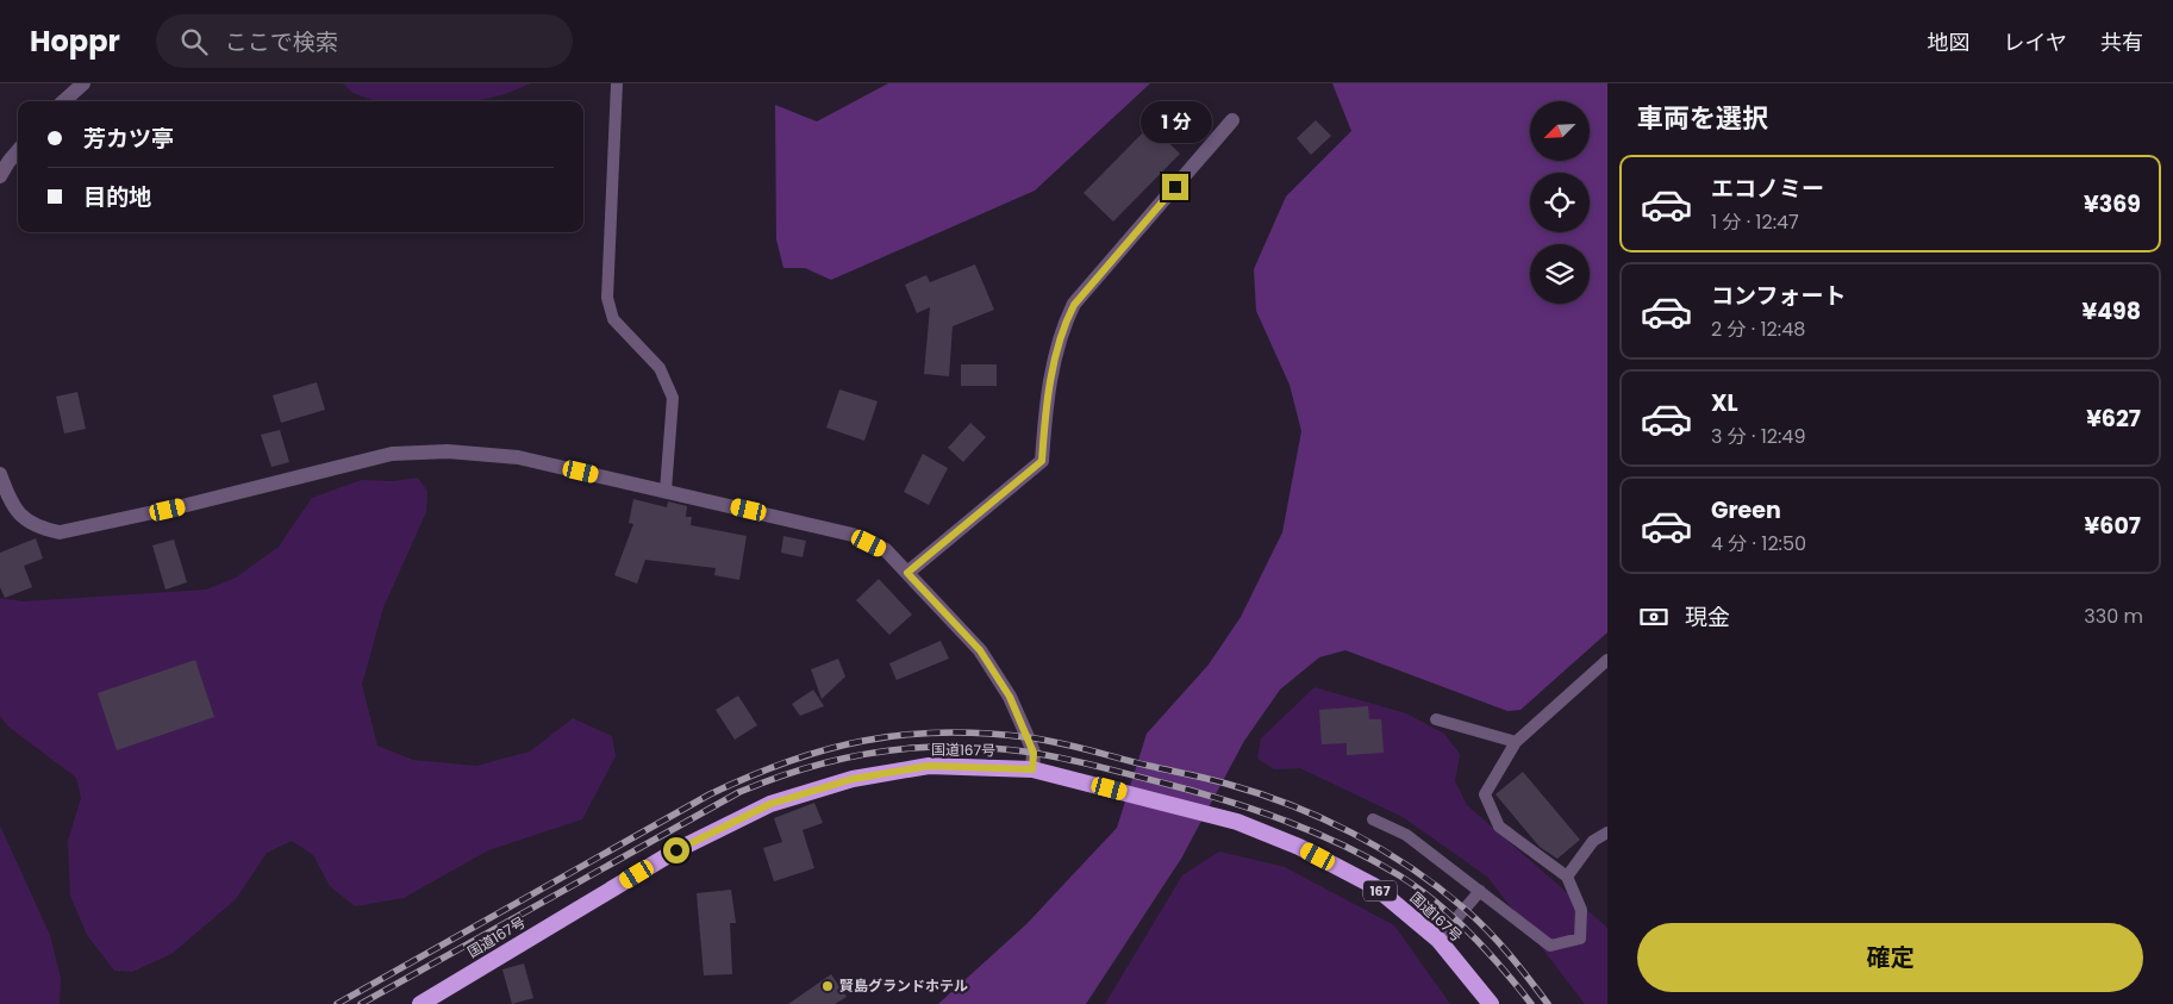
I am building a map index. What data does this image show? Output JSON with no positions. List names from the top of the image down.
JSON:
{
  "streets": {
    "highway": ["国道167号", "167"]
  },
  "places": ["賢島グランドホテル"],
  "north": "bottom left",
  "page": {
    "header": "Hoppr",
    "search": "ここで検索",
    "nav": ["地図", "レイヤ", "共有"],
    "heading": "車両を選択",
    "bubble": "1 分",
    "banner": ["芳カツ亭", "目的地"],
    "list": [
      {
        "name": "エコノミー",
        "note": "1 分 · 12:47",
        "value": "¥369"
      },
      {
        "name": "コンフォート",
        "note": "2 分 · 12:48",
        "value": "¥498"
      },
      {
        "name": "XL",
        "note": "3 分 · 12:49",
        "value": "¥627"
      },
      {
        "name": "Green",
        "note": "4 分 · 12:50",
        "value": "¥607"
      }
    ],
    "pay": ["現金", "330 m"],
    "buttons": "確定"
  }
}
